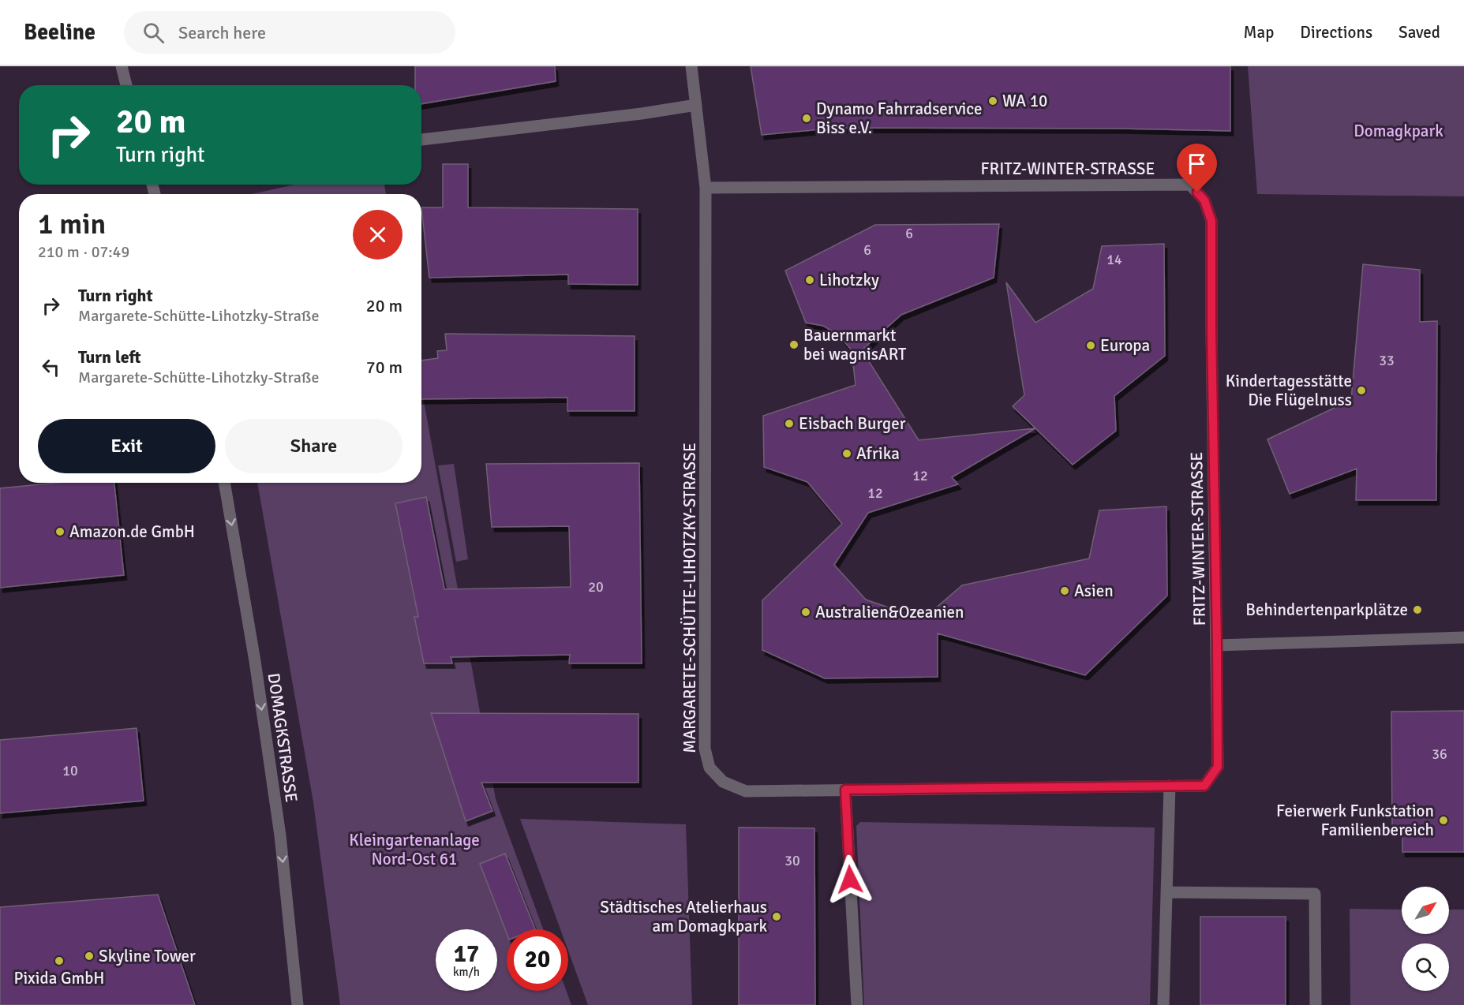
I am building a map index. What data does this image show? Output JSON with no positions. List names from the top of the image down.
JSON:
{
  "streets": {
    "street": ["FRITZ-WINTER-STRASSE", "MARGARETE-SCHÜTTE-LIHOTZKY-STRASSE", "DOMAGKSTRASSE"]
  },
  "crossings": [
    ["FRITZ-WINTER-STRASSE", "MARGARETE-SCHÜTTE-LIHOTZKY-STRASSE"]
  ],
  "one_way": ["DOMAGKSTRASSE"],
  "parks": ["Domagkpark", "Kleingartenanlage Nord-Ost 61"],
  "places": [
    "WA 10",
    "Dynamo Fahrradservice Biss e.V.",
    "Lihotzky",
    "Bauernmarkt bei wagnisART",
    "Europa",
    "Kindertagesstätte Die Flügelnuss",
    "Eisbach Burger",
    "Afrika",
    "Amazon.de GmbH",
    "Asien",
    "Behindertenparkplätze",
    "Australien&Ozeanien",
    "Feierwerk Funkstation Familienbereich",
    "Städtisches Atelierhaus am Domagkpark",
    "Skyline Tower",
    "Pixida GmbH"
  ],
  "house_numbers": [
    "6",
    "6",
    "14",
    "33",
    "12",
    "12",
    "20",
    "36",
    "10",
    "30"
  ],
  "north": "top right",
  "page": {
    "header": "Beeline",
    "search": "Search here",
    "nav": ["Map", "Directions", "Saved"],
    "turn": ["20 m", "Turn right"],
    "heading": ["1 min", "210 m · 07:49"],
    "list": [
      {
        "name": "Turn right",
        "note": "Margarete-Schütte-Lihotzky-Straße",
        "value": "20 m"
      },
      {
        "name": "Turn left",
        "note": "Margarete-Schütte-Lihotzky-Straße",
        "value": "70 m"
      }
    ],
    "buttons": ["Exit", "Share"],
    "speed": "17 km/h",
    "limit": "20"
  }
}
